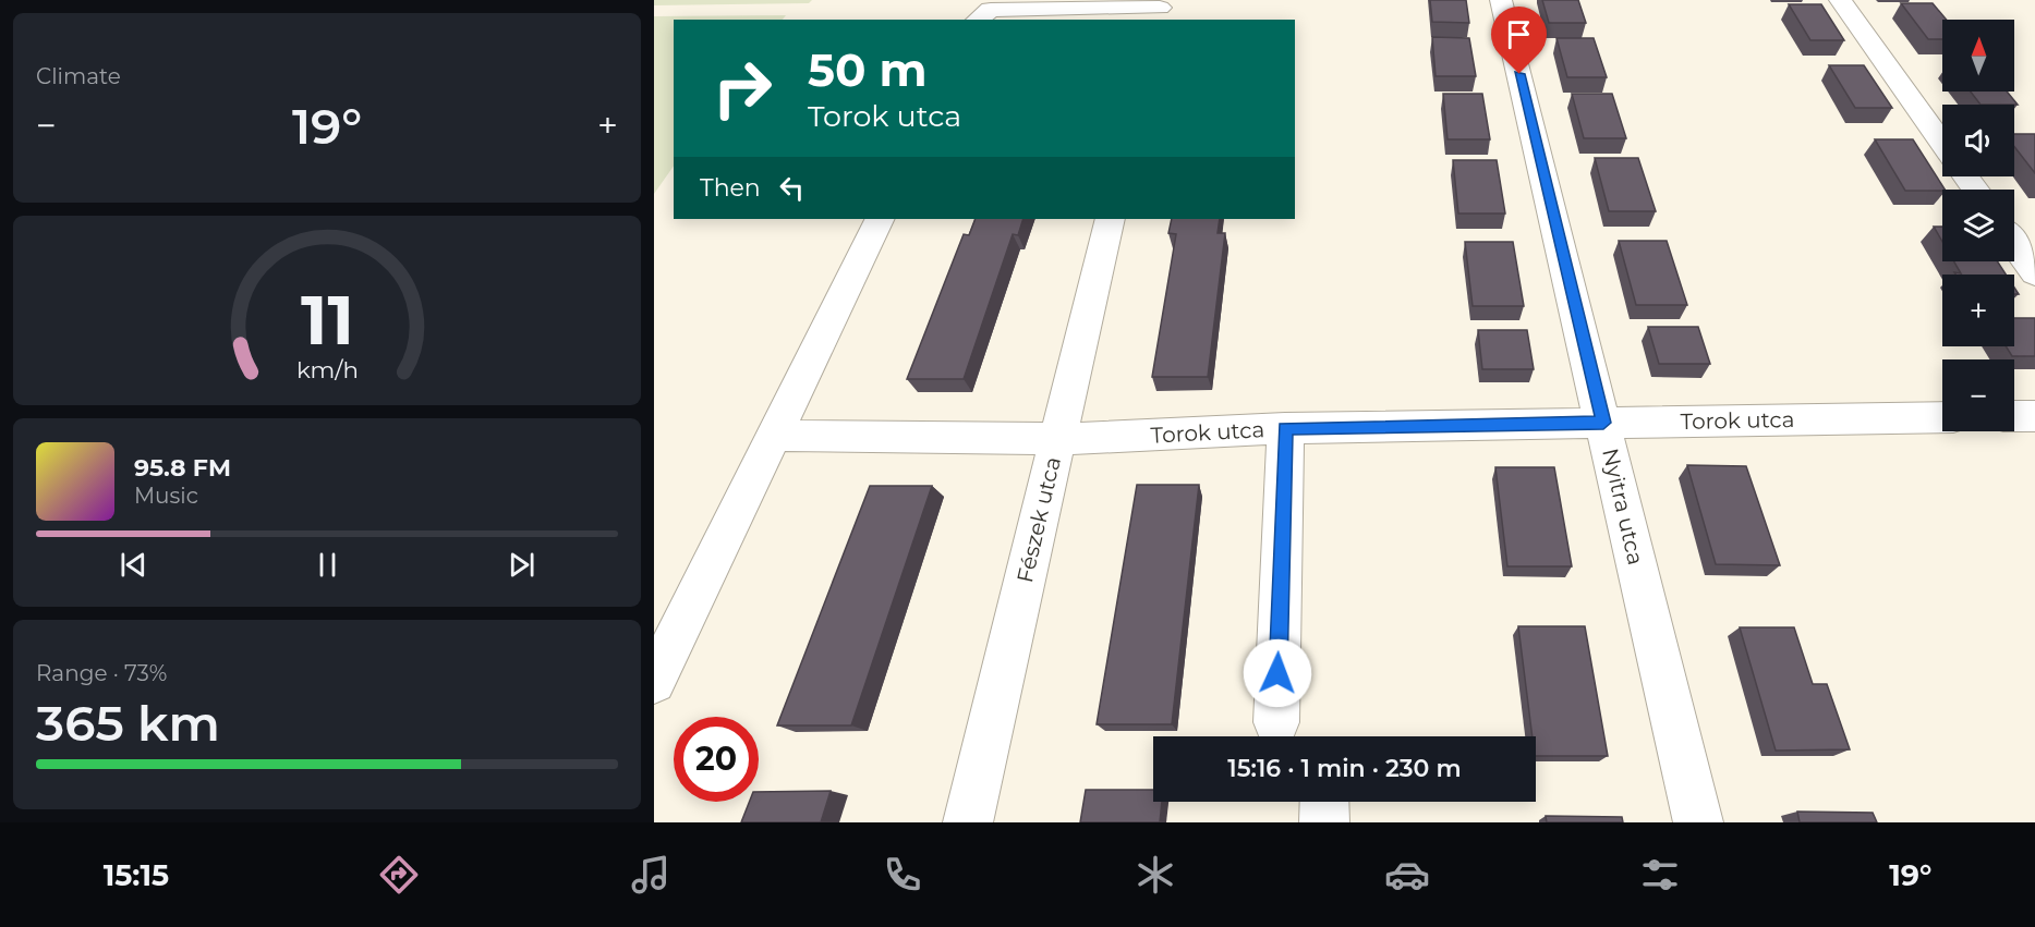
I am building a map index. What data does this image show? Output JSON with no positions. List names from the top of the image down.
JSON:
{
  "streets": {
    "street": ["Torok utca", "Nyitra utca", "Fészek utca"]
  },
  "crossings": [
    ["Torok utca", "Nyitra utca"],
    ["Torok utca", "Fészek utca"]
  ],
  "north": "top",
  "page": {
    "tile": [
      "Climate",
      ["Range · 73%", "365 km"]
    ],
    "map_buttons": ["+", "−"],
    "turn": ["50 m", "Torok utca"],
    "heat": ["−", "19°", "+"],
    "then": "Then",
    "song": ["95.8 FM", "Music"],
    "limit": "20",
    "trip": "15:16 · 1 min · 230 m",
    "tabs": ["15:15", "19°"],
    "gauge": ["11", "km/h"]
  }
}
